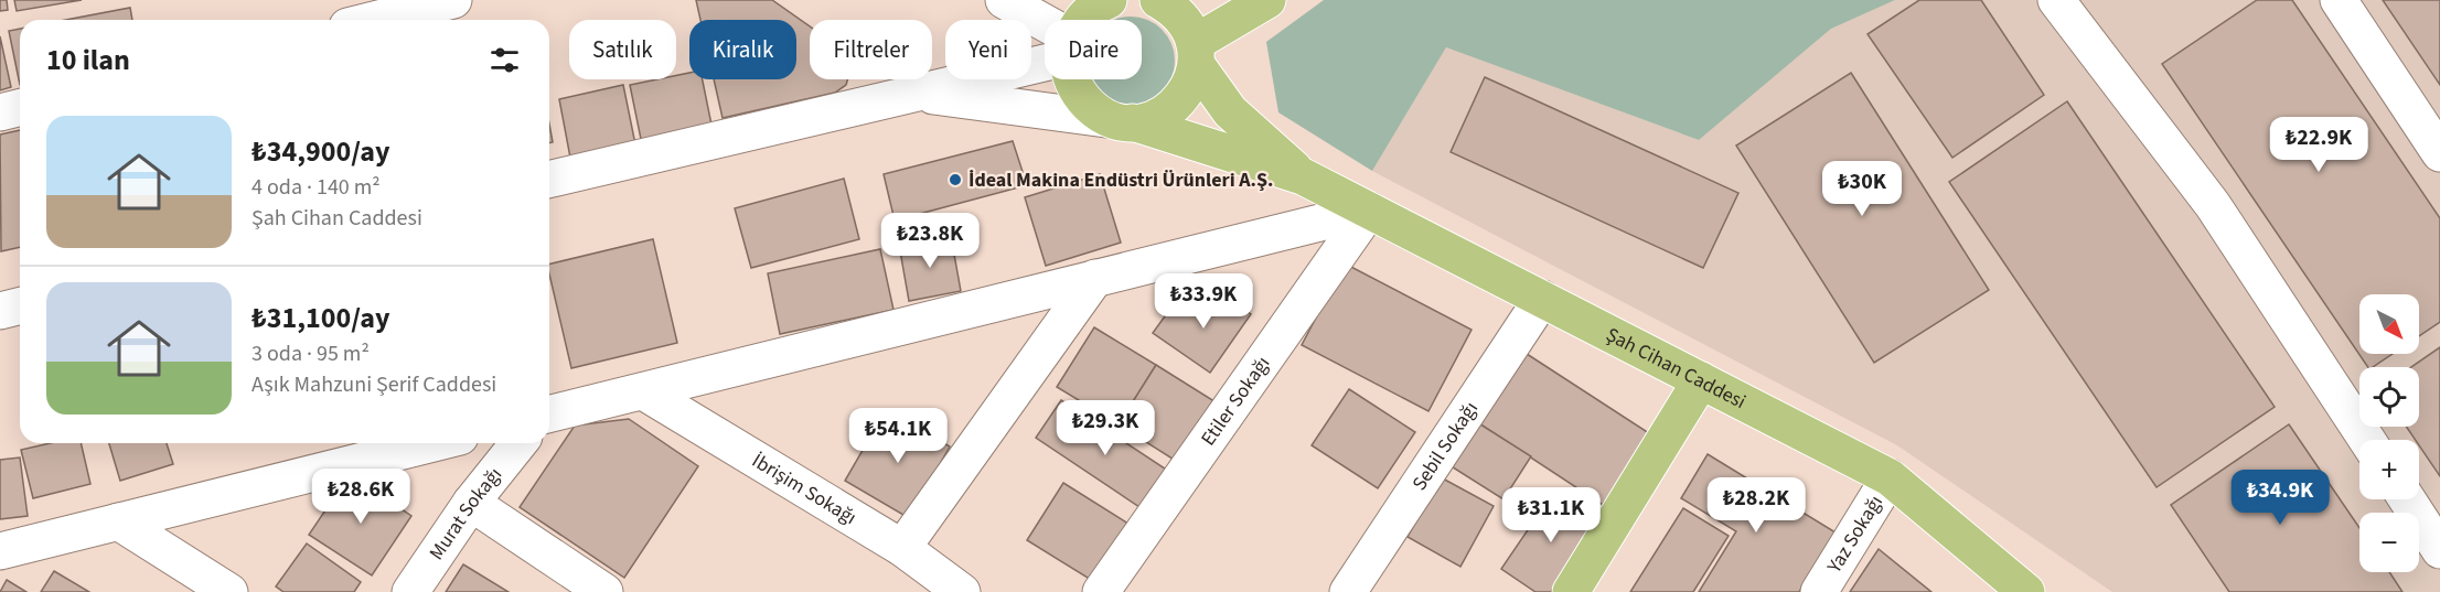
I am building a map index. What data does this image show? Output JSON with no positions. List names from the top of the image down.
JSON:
{
  "streets": {
    "main road": ["Şah Cihan Caddesi"],
    "street": [
      "Etiler Sokağı",
      "Sebil Sokağı",
      "İbrişim Sokağı",
      "Murat Sokağı",
      "Yaz Sokağı"
    ]
  },
  "crossings": [
    ["Şah Cihan Caddesi", "Etiler Sokağı"],
    ["Şah Cihan Caddesi", "Sebil Sokağı"],
    ["Şah Cihan Caddesi", "Yaz Sokağı"]
  ],
  "places": ["İdeal Makina Endüstri Ürünleri A.Ş."],
  "north": "bottom right",
  "page": {
    "chip": [
      "Satılık",
      "Kiralık",
      "Filtreler",
      "Yeni",
      "Daire"
    ],
    "heading": "10 ilan",
    "list": [
      {
        "name": "₺34,900/ay",
        "note": "4 oda · 140 m² · Şah Cihan Caddesi"
      },
      {
        "name": "₺31,100/ay",
        "note": "3 oda · 95 m² · Aşık Mahzuni Şerif Caddesi"
      }
    ],
    "price": [
      "₺22.9K",
      "₺30K",
      "₺23.8K",
      "₺33.9K",
      "₺29.3K",
      "₺54.1K",
      "₺28.6K",
      "₺34.9K",
      "₺28.2K",
      "₺31.1K"
    ],
    "map_buttons": ["+", "−"]
  }
}
